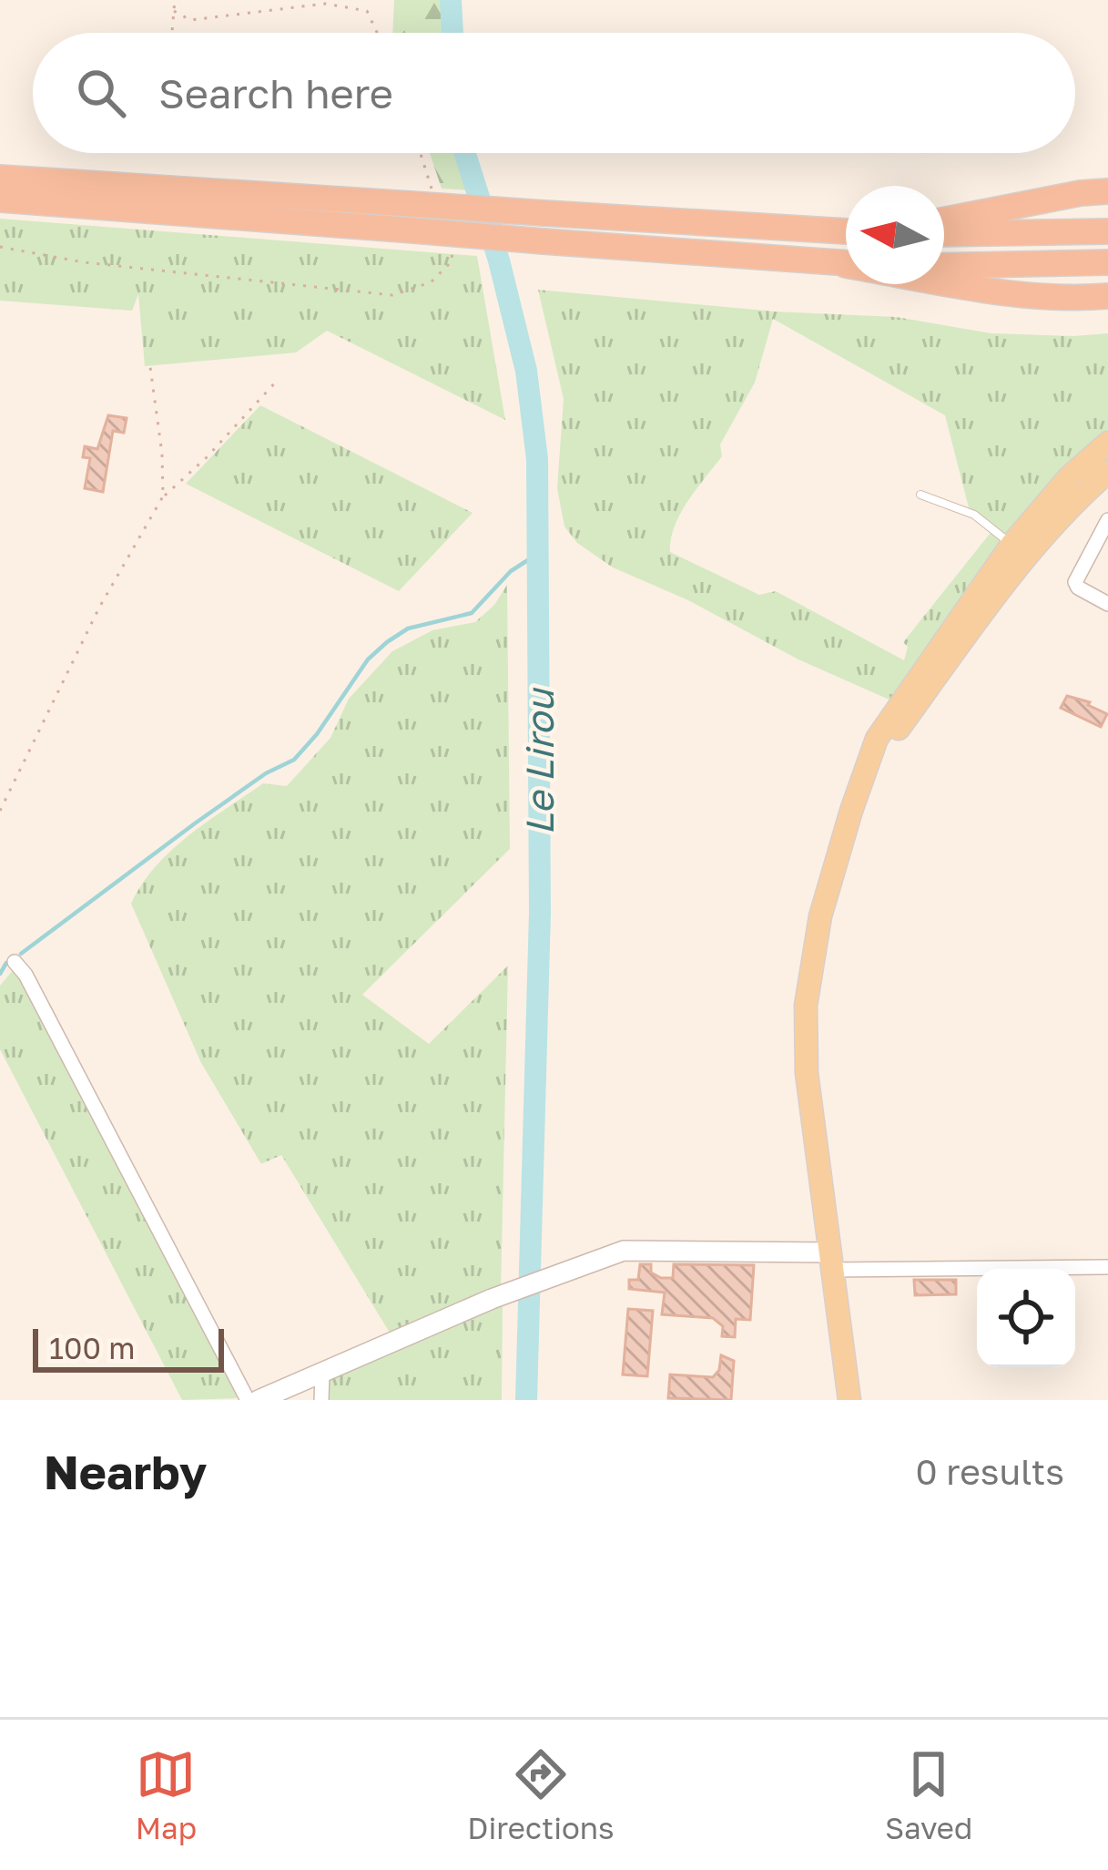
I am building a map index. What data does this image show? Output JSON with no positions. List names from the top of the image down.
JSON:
{
  "water": ["Le Lirou"],
  "scale_bar": "100 m",
  "north": "left",
  "page": {
    "search": "Search here",
    "scale": "100 m",
    "heading": ["Nearby", "0 results"],
    "nav": ["Map", "Directions", "Saved"]
  }
}
